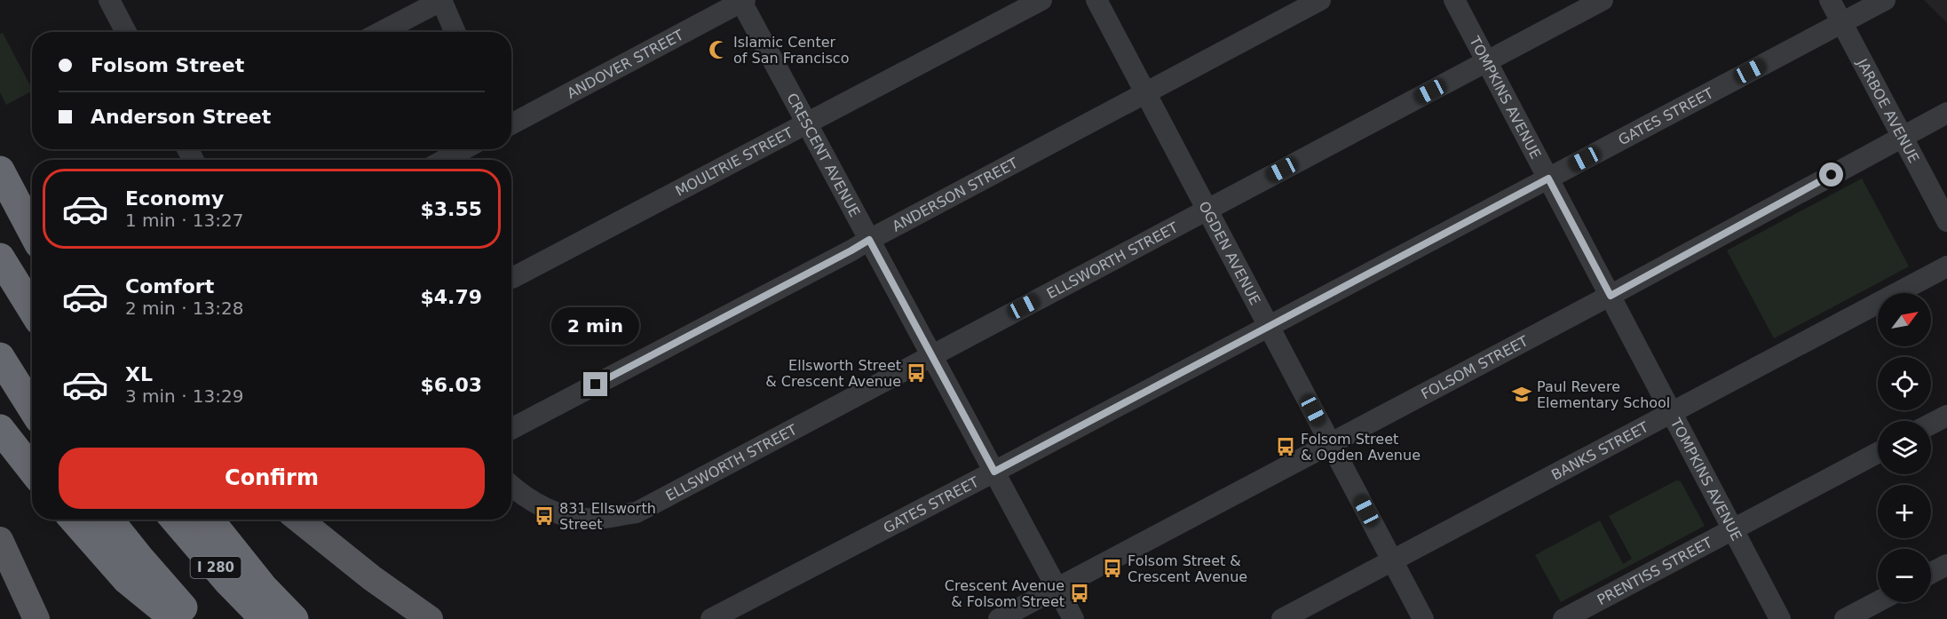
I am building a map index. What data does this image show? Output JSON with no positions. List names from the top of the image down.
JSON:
{
  "streets": {
    "highway": ["I 280"],
    "street": [
      "ANDOVER STREET",
      "TOMPKINS AVENUE",
      "JARBOE AVENUE",
      "GATES STREET",
      "CRESCENT AVENUE",
      "MOULTRIE STREET",
      "ANDERSON STREET",
      "OGDEN AVENUE",
      "ELLSWORTH STREET",
      "FOLSOM STREET",
      "BANKS STREET",
      "PRENTISS STREET"
    ]
  },
  "crossings": [
    ["ANDOVER STREET", "CRESCENT AVENUE"],
    ["TOMPKINS AVENUE", "GATES STREET"],
    ["TOMPKINS AVENUE", "ELLSWORTH STREET"],
    ["TOMPKINS AVENUE", "FOLSOM STREET"],
    ["TOMPKINS AVENUE", "BANKS STREET"],
    ["TOMPKINS AVENUE", "PRENTISS STREET"],
    ["JARBOE AVENUE", "GATES STREET"],
    ["JARBOE AVENUE", "FOLSOM STREET"],
    ["GATES STREET", "CRESCENT AVENUE"],
    ["GATES STREET", "OGDEN AVENUE"],
    ["CRESCENT AVENUE", "MOULTRIE STREET"],
    ["CRESCENT AVENUE", "ANDERSON STREET"],
    ["CRESCENT AVENUE", "ELLSWORTH STREET"],
    ["CRESCENT AVENUE", "FOLSOM STREET"],
    ["ANDERSON STREET", "OGDEN AVENUE"],
    ["OGDEN AVENUE", "ELLSWORTH STREET"],
    ["OGDEN AVENUE", "FOLSOM STREET"],
    ["OGDEN AVENUE", "BANKS STREET"]
  ],
  "places": {
    "mosque": ["Islamic Center of San Francisco"],
    "bus stop": [
      "Ellsworth Street & Crescent Avenue",
      "Folsom Street & Ogden Avenue",
      "831 Ellsworth Street",
      "Folsom Street & Crescent Avenue",
      "Crescent Avenue & Folsom Street"
    ],
    "school or university": ["Paul Revere Elementary School"]
  },
  "north": "top right",
  "page": {
    "banner": ["Folsom Street", "Anderson Street"],
    "list": [
      {
        "name": "Economy",
        "note": "1 min · 13:27",
        "value": "$3.55"
      },
      {
        "name": "Comfort",
        "note": "2 min · 13:28",
        "value": "$4.79"
      },
      {
        "name": "XL",
        "note": "3 min · 13:29",
        "value": "$6.03"
      }
    ],
    "map_buttons": ["+", "−"],
    "bubble": "2 min",
    "buttons": "Confirm"
  }
}
